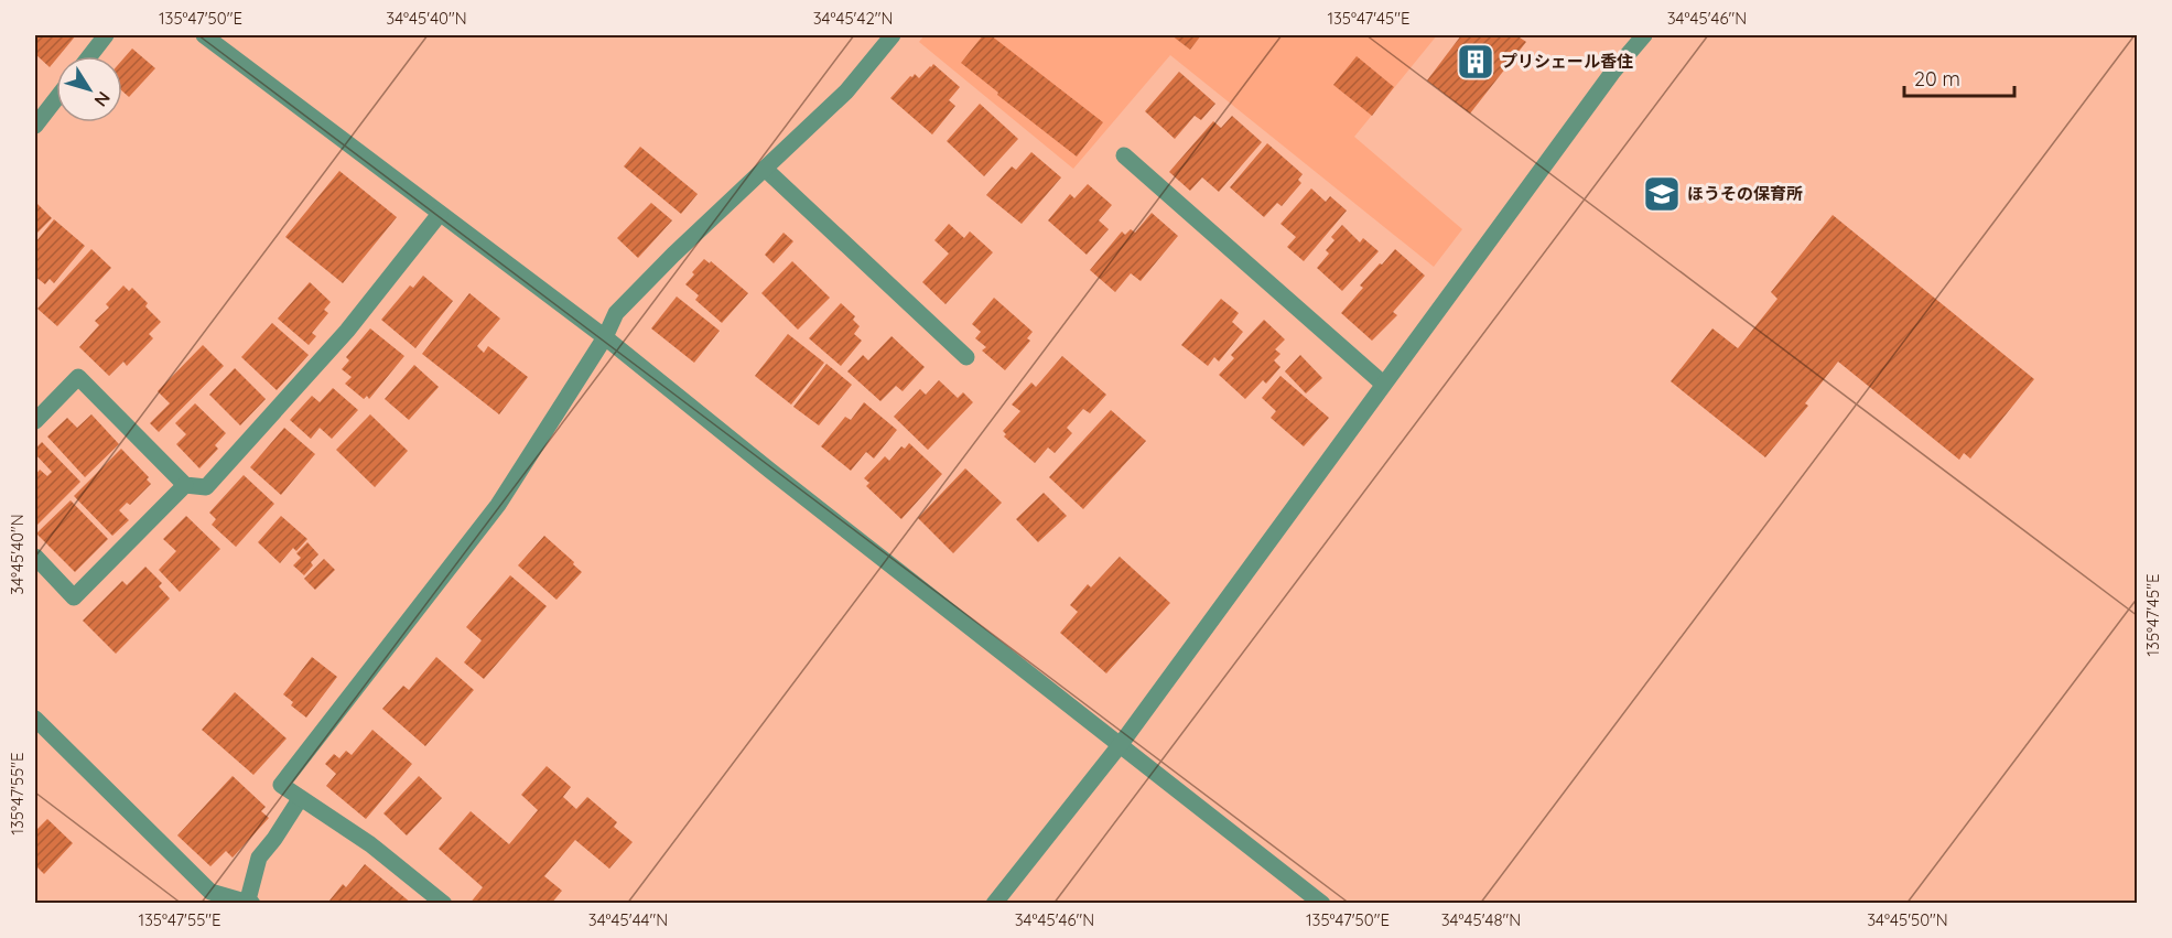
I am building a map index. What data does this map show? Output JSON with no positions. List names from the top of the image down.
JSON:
{
  "places": {
    "building": ["プリシェール香住"],
    "school or university": ["ほうその保育所"]
  },
  "scale_bar": "20 m",
  "north": "bottom right",
  "coordinates": [
    "135°47'50\"E",
    "34°45'40\"N",
    "34°45'42\"N",
    "135°47'45\"E",
    "34°45'46\"N",
    "135°47'55\"E",
    "34°45'44\"N",
    "34°45'48\"N",
    "34°45'50\"N"
  ]
}
